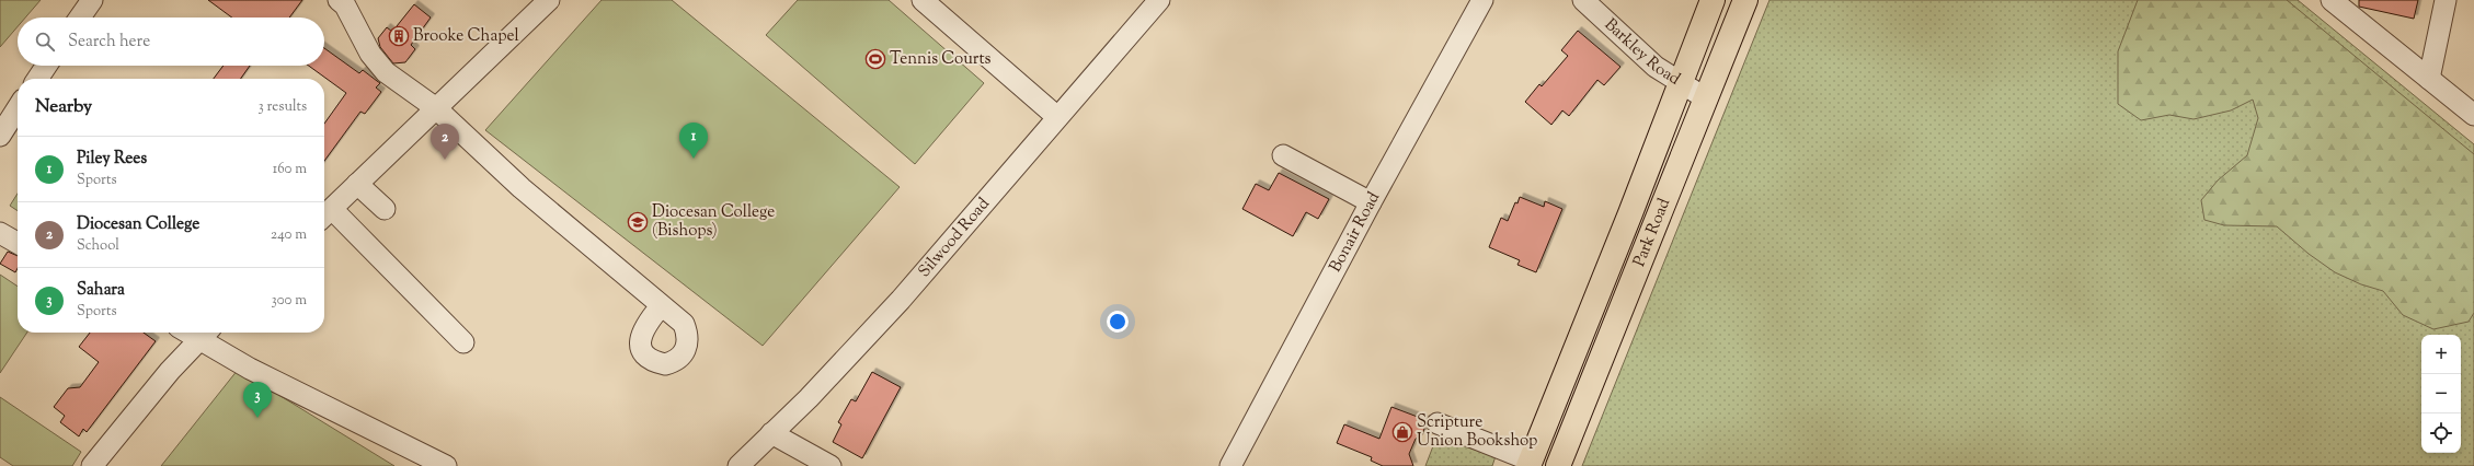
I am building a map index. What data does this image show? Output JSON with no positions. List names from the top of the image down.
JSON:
{
  "streets": {
    "main road": ["Park Road"],
    "street": ["Barkley Road", "Bonair Road", "Silwood Road"]
  },
  "crossings": [
    ["Barkley Road", "Park Road"]
  ],
  "places": {
    "building": ["Brooke Chapel"],
    "sports": ["Tennis Courts"],
    "school or university": ["Diocesan College (Bishops)"],
    "shop": ["Scripture Union Bookshop"]
  },
  "page": {
    "search": "Search here",
    "heading": ["Nearby", "3 results"],
    "pins": ["1", "2", "3"],
    "list": [
      {
        "mark": "1",
        "name": "Piley Rees",
        "note": "Sports",
        "value": "160 m"
      },
      {
        "mark": "2",
        "name": "Diocesan College",
        "note": "School",
        "value": "240 m"
      },
      {
        "mark": "3",
        "name": "Sahara",
        "note": "Sports",
        "value": "300 m"
      }
    ],
    "map_buttons": ["+", "−"]
  }
}
